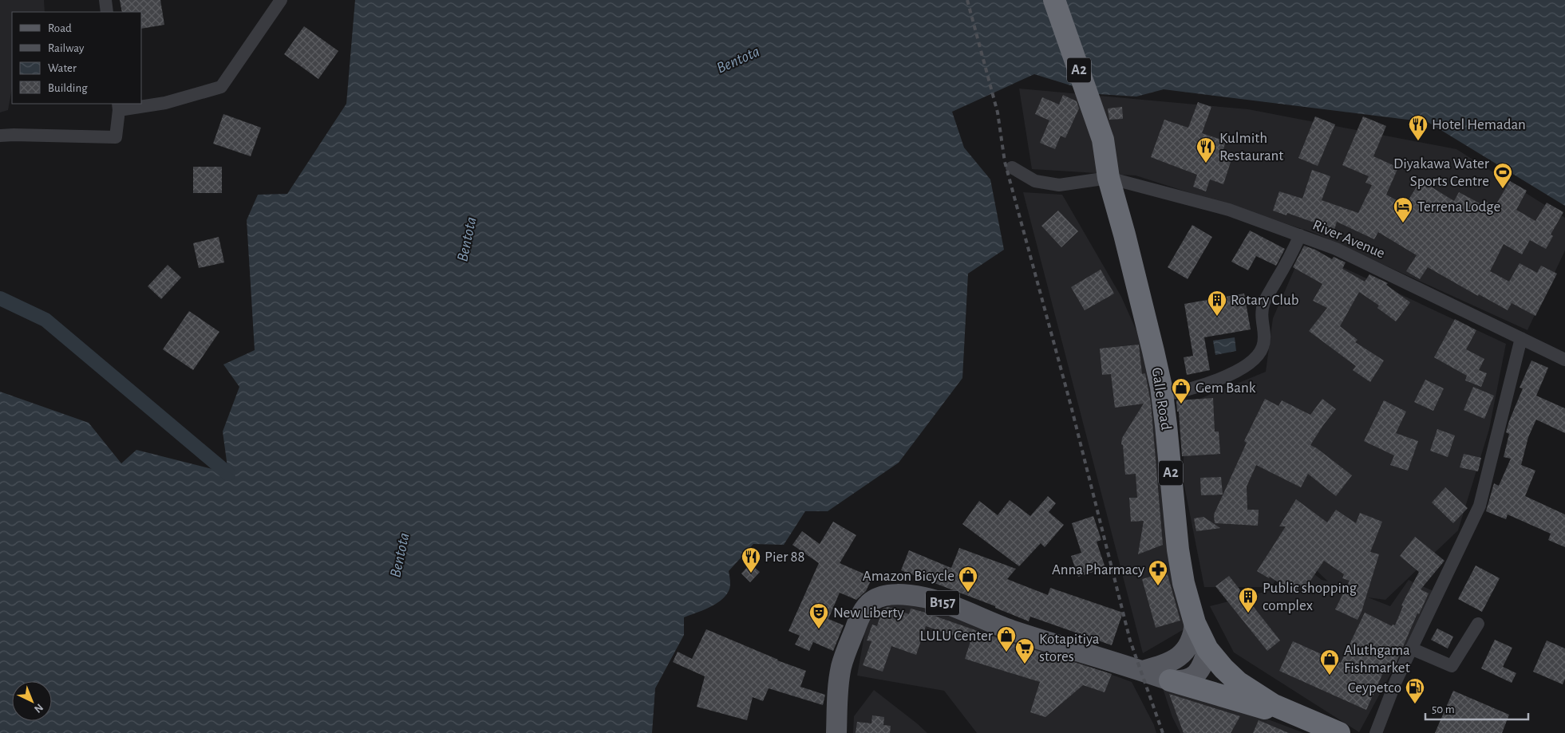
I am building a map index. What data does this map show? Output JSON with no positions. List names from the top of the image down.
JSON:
{
  "streets": {
    "highway": ["A2", "Galle Road"],
    "main road": ["B157"],
    "street": ["River Avenue"]
  },
  "crossings": [
    ["River Avenue", "Galle Road"],
    ["Galle Road", "B157"]
  ],
  "water": ["Bentota"],
  "places": {
    "restaurant": ["Hotel Hemadan", "Kulmith Restaurant", "Pier 88"],
    "sports": ["Diyakawa Water Sports Centre"],
    "hotel": ["Terrena Lodge"],
    "building": ["Rotary Club", "Public shopping complex"],
    "shop": [
      "Gem Bank",
      "Amazon Bicycle",
      "LULU Center",
      "Aluthgama Fishmarket"
    ],
    "pharmacy": ["Anna Pharmacy"],
    "theatre": ["New Liberty"],
    "supermarket": ["Kotapitiya stores"],
    "fuel station": ["Ceypetco"]
  },
  "legend": [
    "Road",
    "Railway",
    "Water",
    "Building"
  ],
  "scale_bar": "50 m",
  "north": "bottom right"
}
